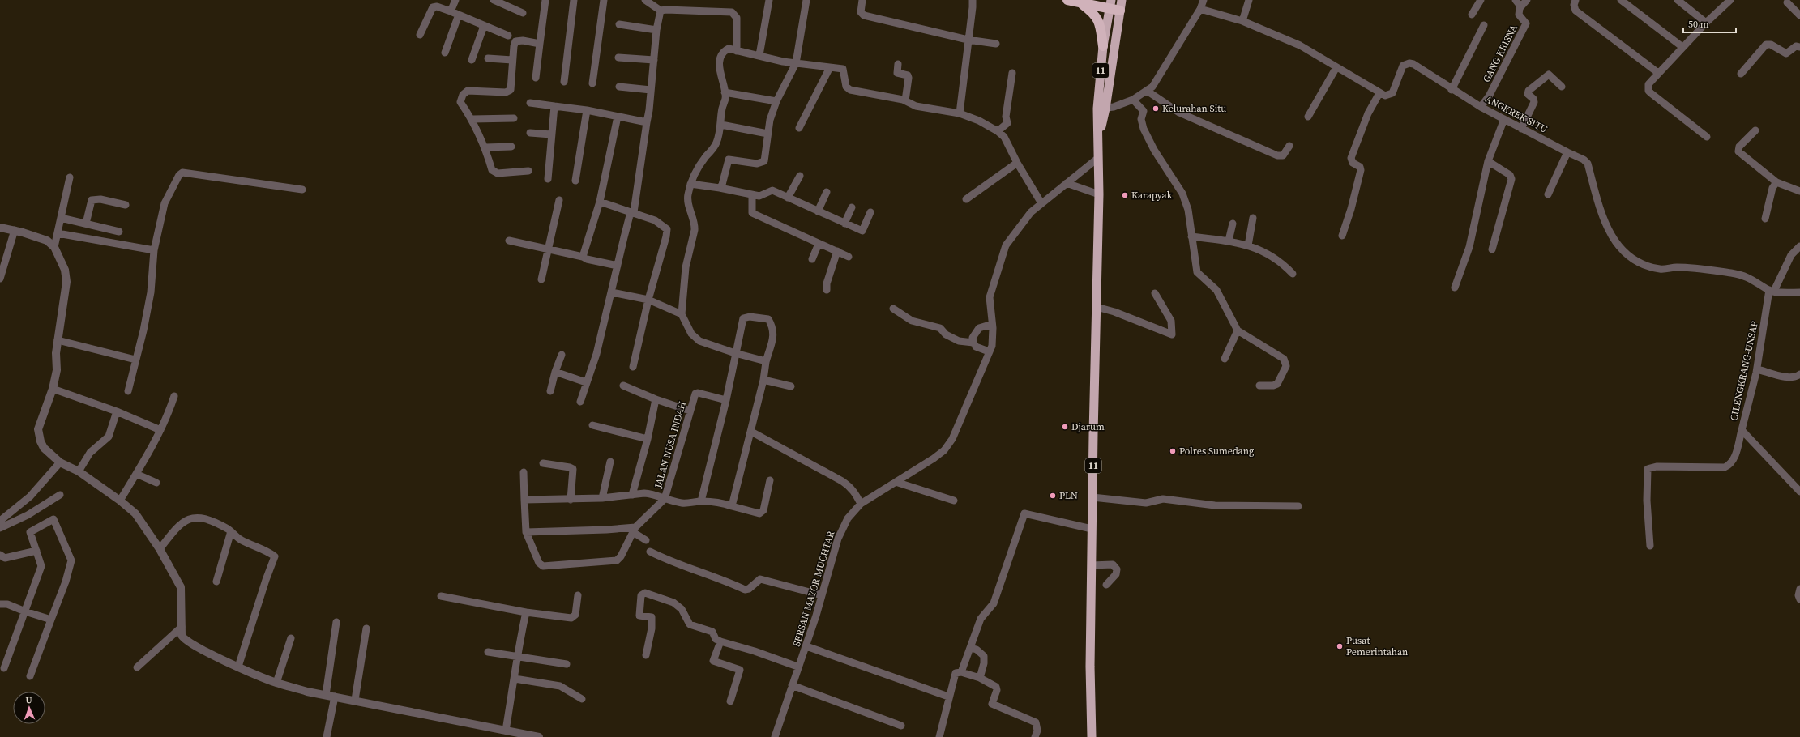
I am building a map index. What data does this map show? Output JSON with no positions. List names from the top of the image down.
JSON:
{
  "streets": {
    "highway": ["11"],
    "street": [
      "GANG KRISNA",
      "ANGKREK SITU",
      "CILENGKRANG-UNSAP",
      "JALAN NUSA INDAH",
      "SERSAN MAYOR MUCHTAR"
    ]
  },
  "crossings": [
    ["GANG KRISNA", "ANGKREK SITU"],
    ["11", "SERSAN MAYOR MUCHTAR"],
    ["ANGKREK SITU", "CILENGKRANG-UNSAP"]
  ],
  "places": [
    "Kelurahan Situ",
    "Karapyak",
    "Djarum",
    "Polres Sumedang",
    "PLN",
    "Pusat Pemerintahan"
  ],
  "scale_bar": "50 m",
  "north": "top"
}
